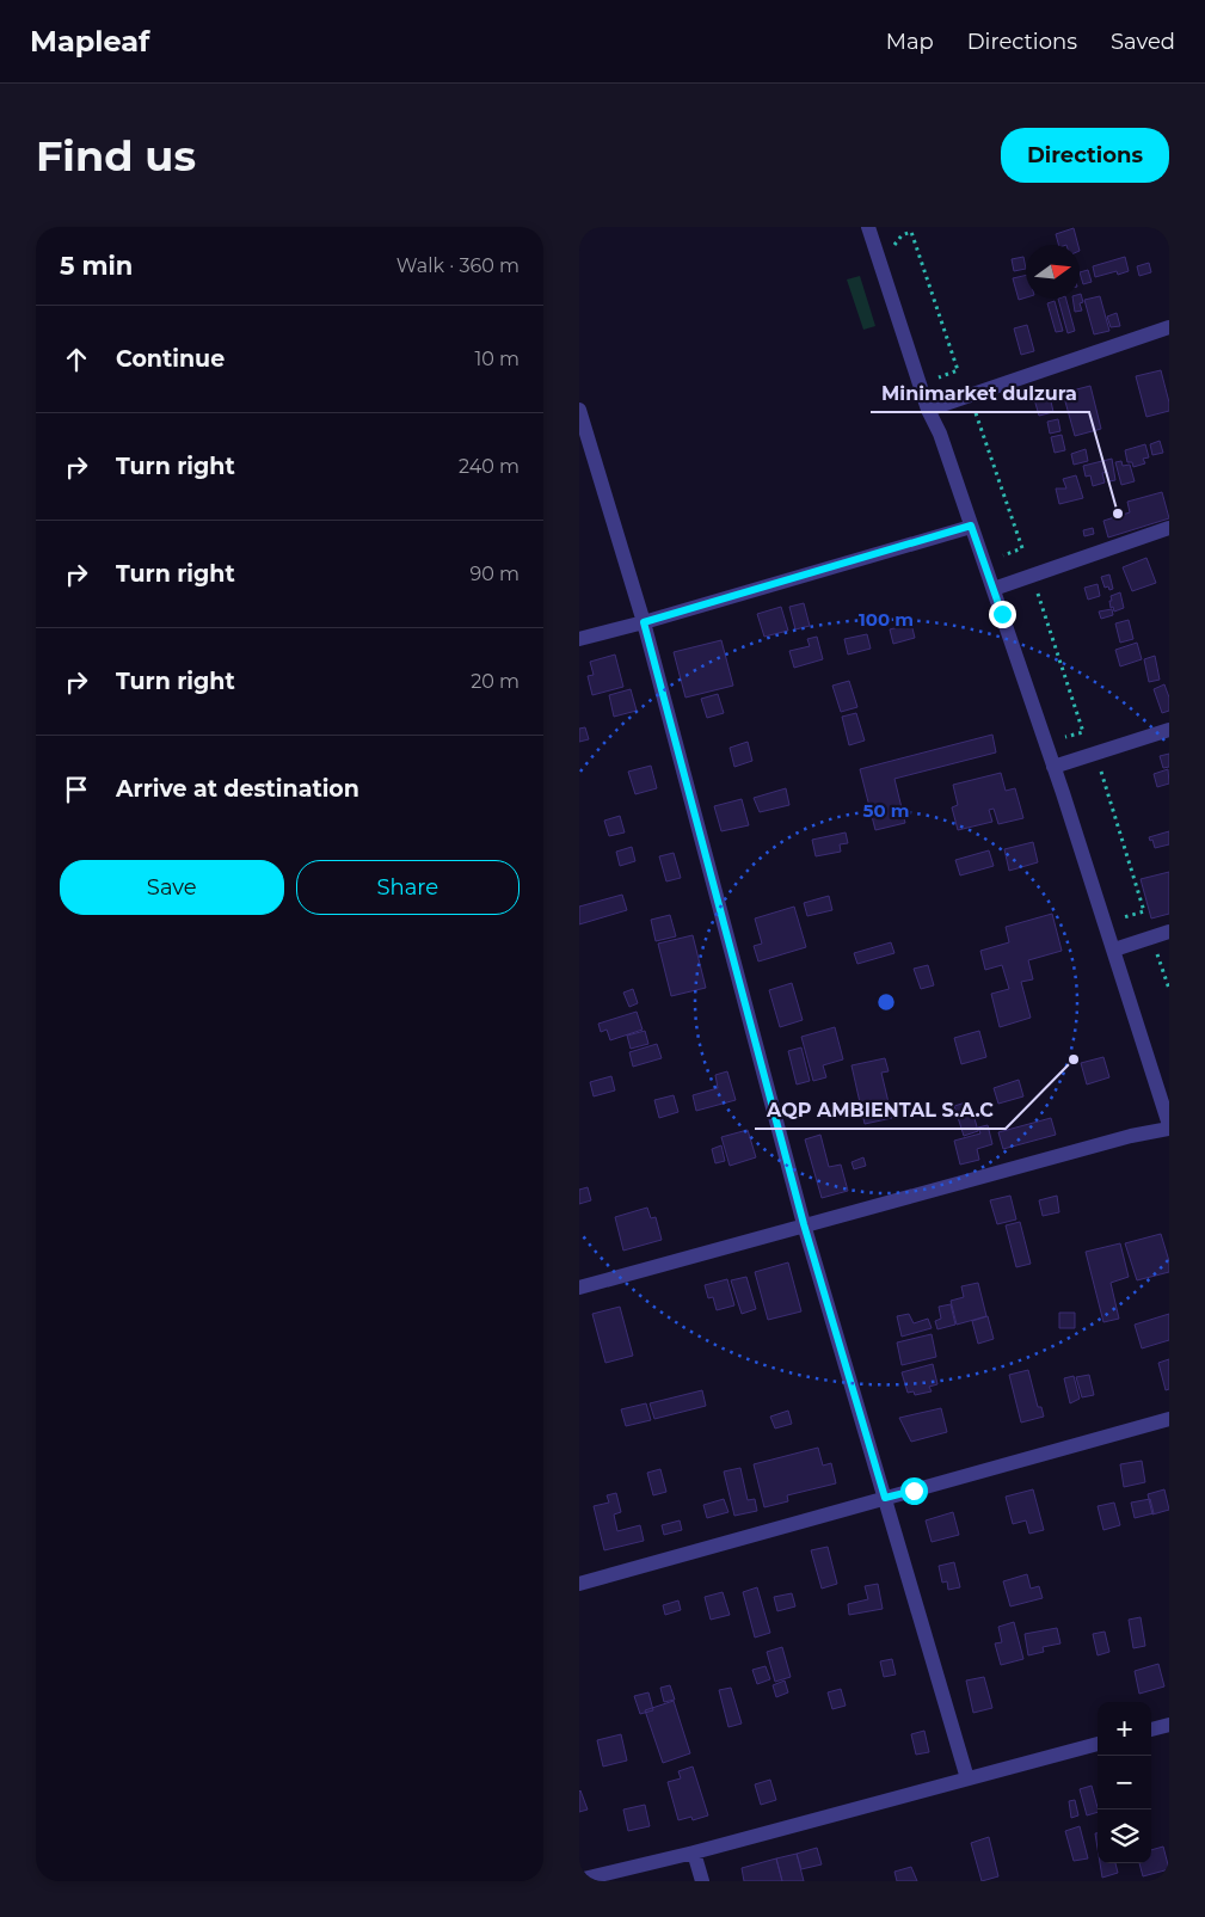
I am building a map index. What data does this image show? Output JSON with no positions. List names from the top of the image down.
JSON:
{
  "places": ["Minimarket dulzura", "AQP AMBIENTAL S.A.C"],
  "north": "right",
  "page": {
    "header": "Mapleaf",
    "nav": ["Map", "Directions", "Saved"],
    "buttons": [
      "Directions",
      ["Save", "Share"]
    ],
    "title": "Find us",
    "heading": ["5 min", "Walk · 360 m"],
    "list": [
      ["Continue", "10 m"],
      ["Turn right", "240 m"],
      ["Turn right", "90 m"],
      ["Turn right", "20 m"],
      "Arrive at destination"
    ],
    "map_buttons": ["+", "−"]
  },
  "rings": ["100 m", "50 m"]
}
